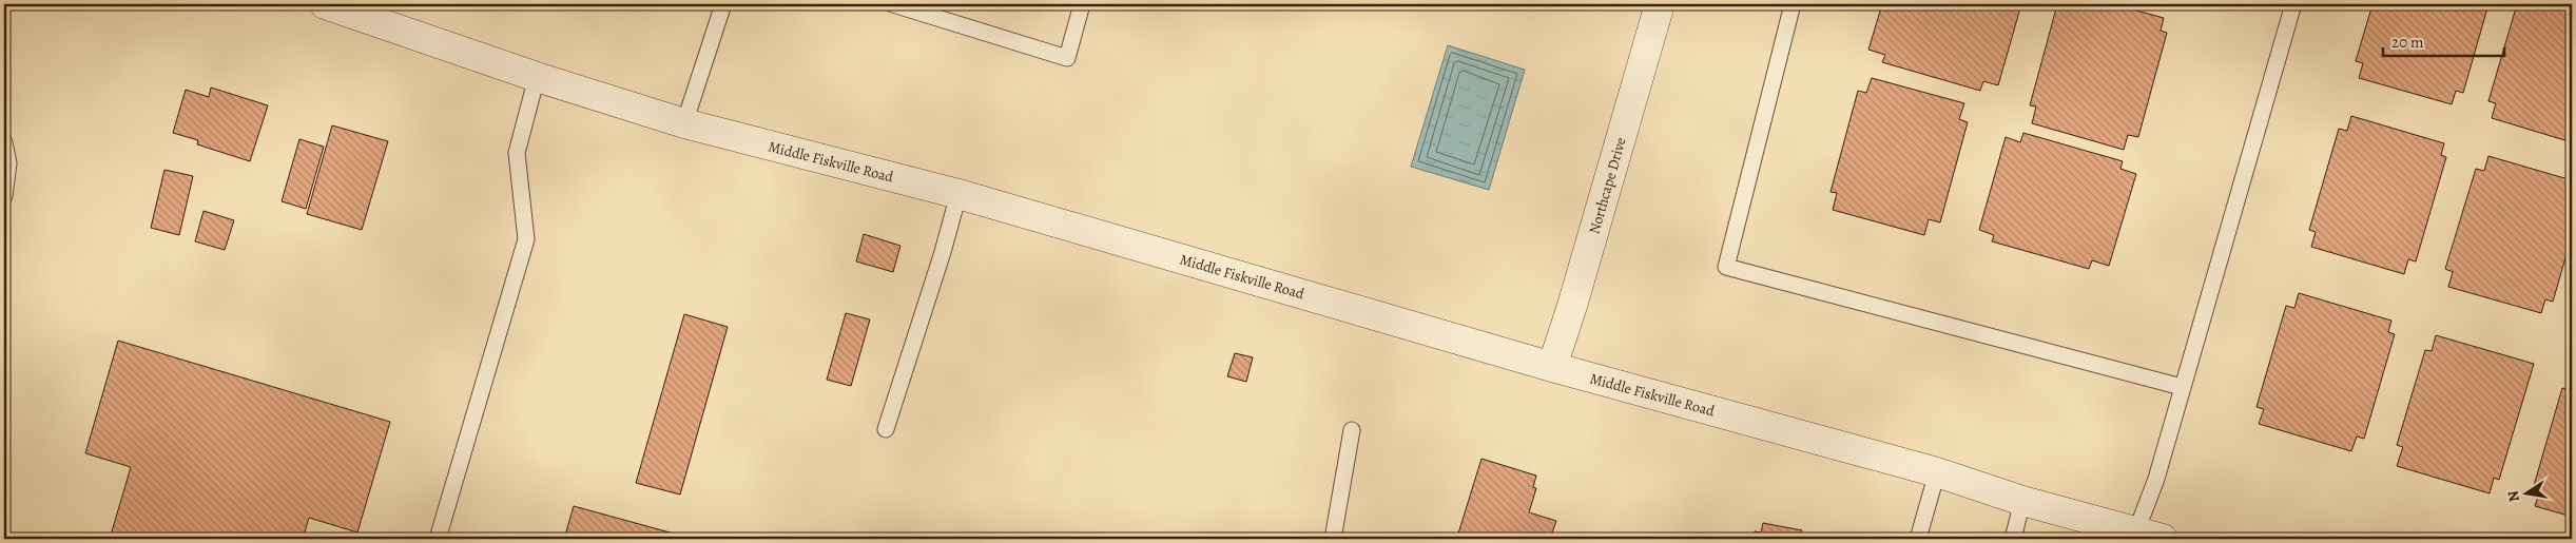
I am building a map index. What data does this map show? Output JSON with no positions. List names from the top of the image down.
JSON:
{
  "streets": {
    "street": ["Middle Fiskville Road", "Northcape Drive"]
  },
  "crossings": [
    ["Middle Fiskville Road", "Northcape Drive"]
  ],
  "scale_bar": "20 m",
  "north": "left"
}
